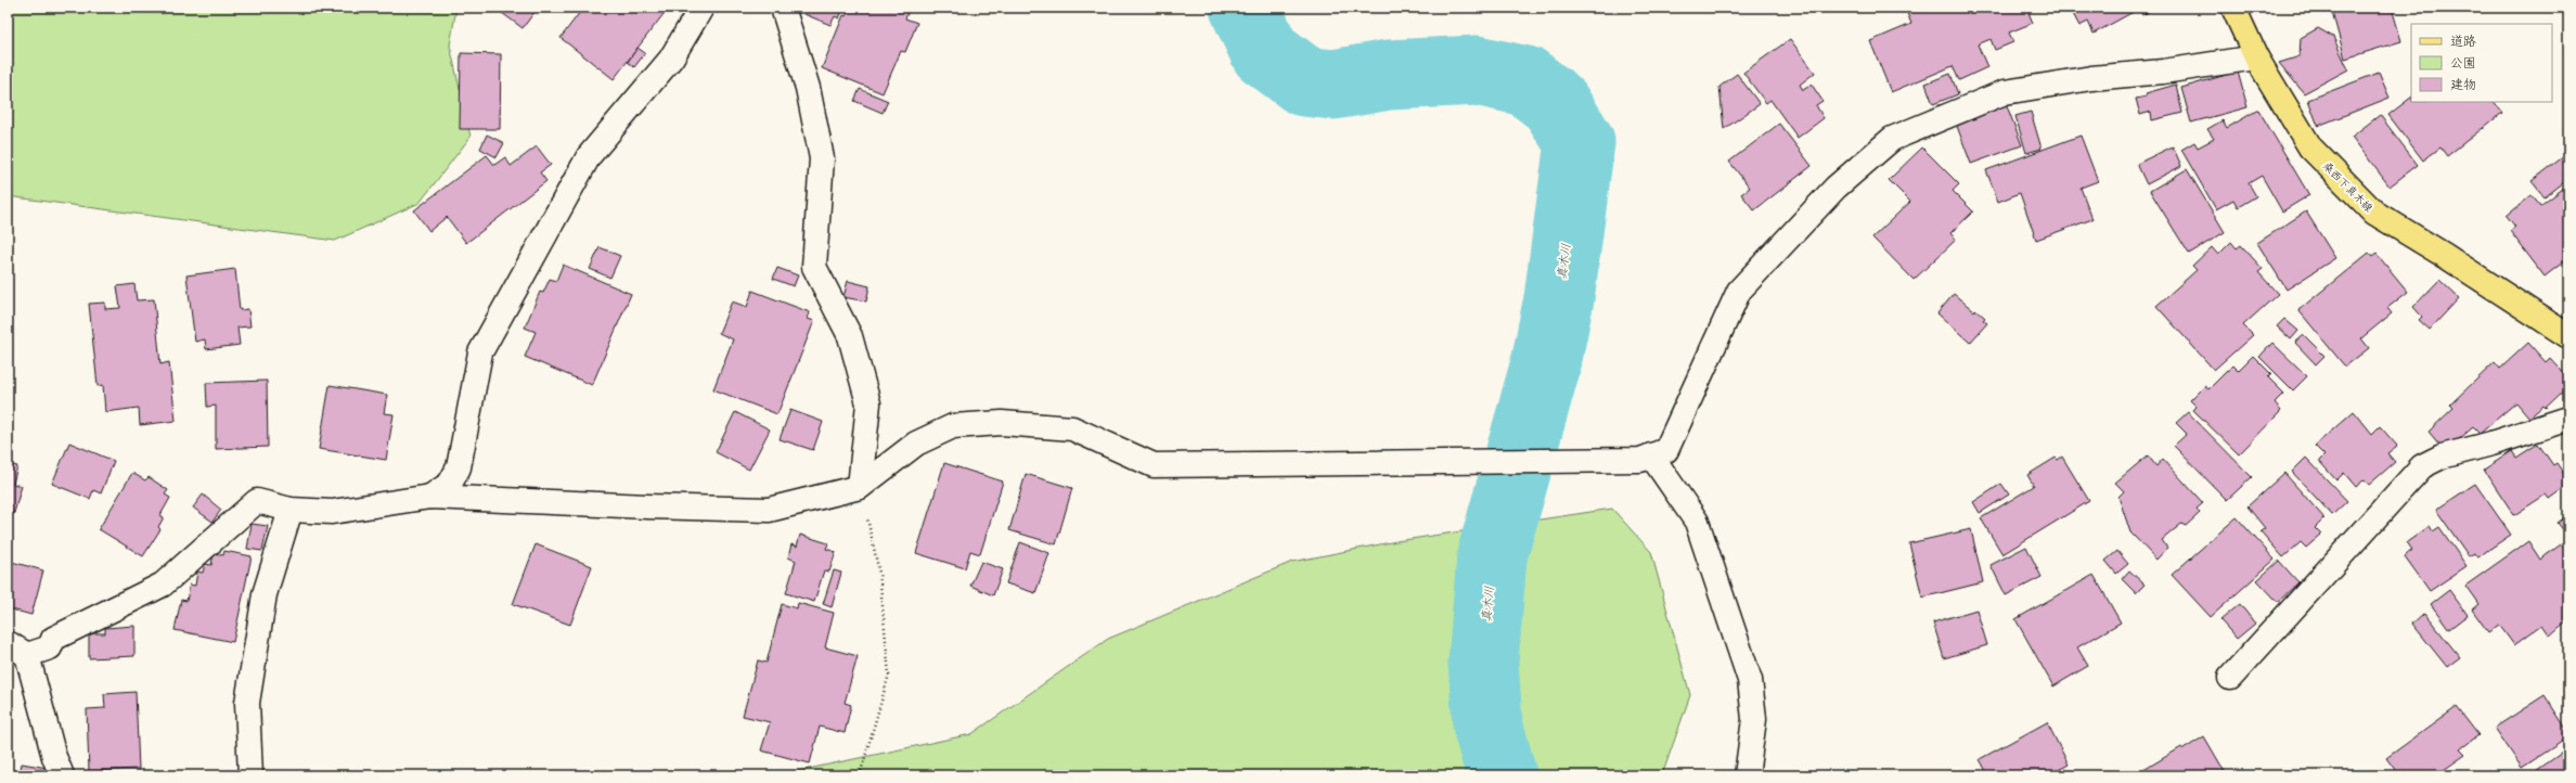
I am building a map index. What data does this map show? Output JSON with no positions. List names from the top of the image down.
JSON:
{
  "streets": {
    "main road": ["桑西下真木線"]
  },
  "water": ["真木川"],
  "legend": ["道路", "公園", "建物"]
}
